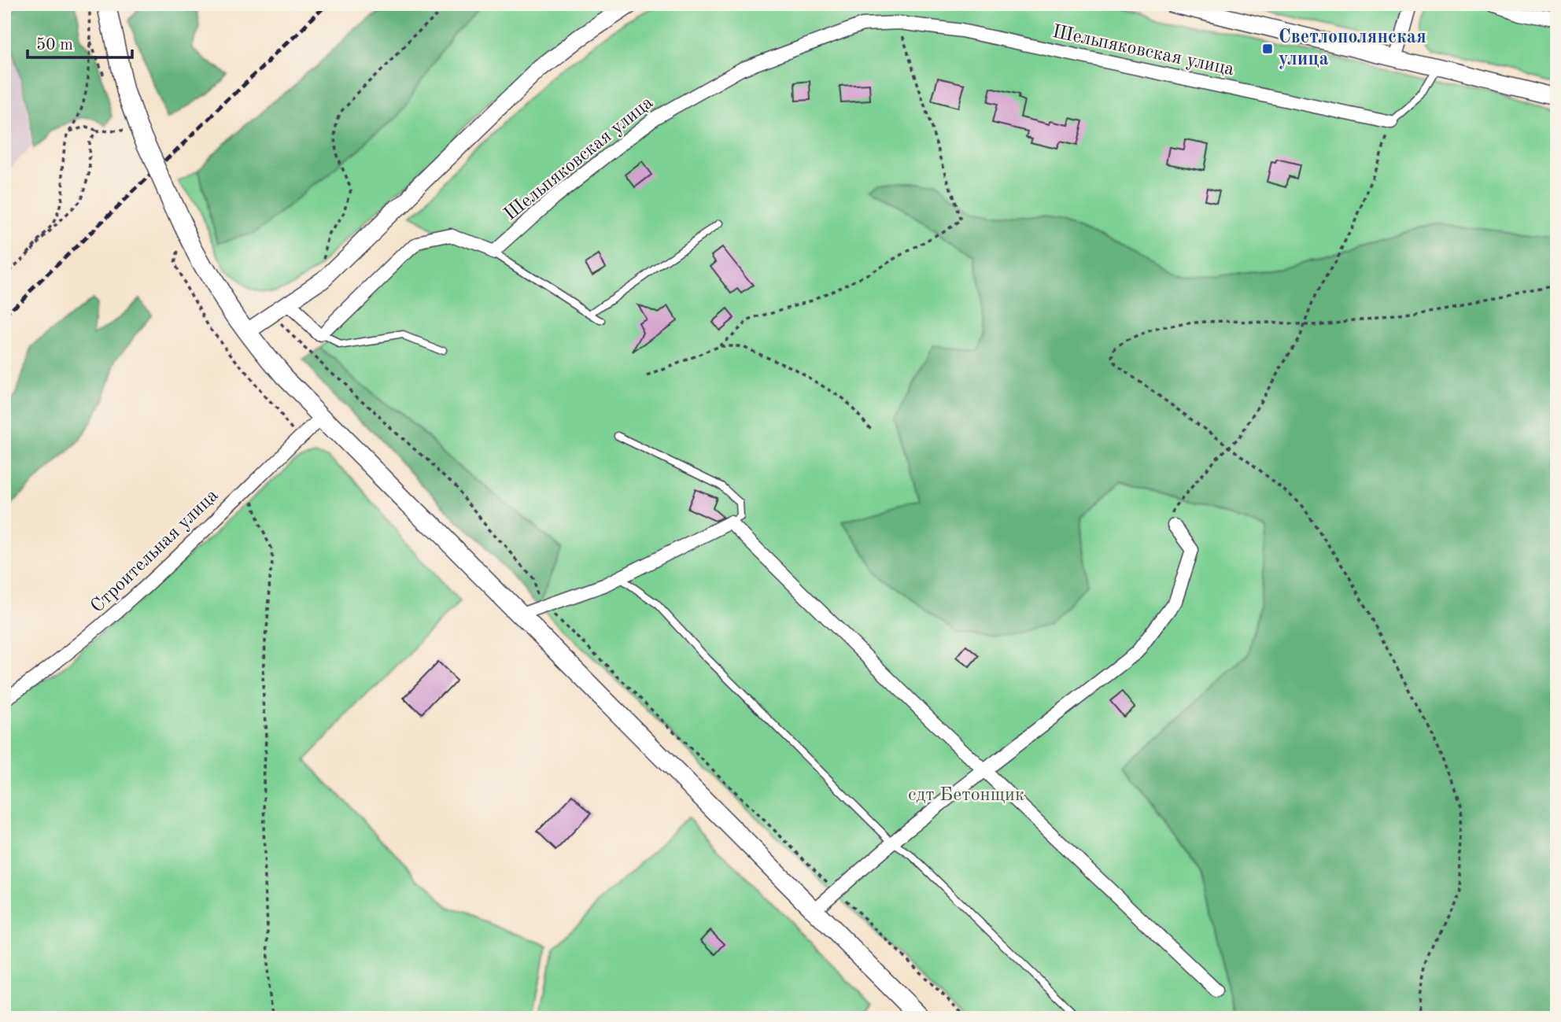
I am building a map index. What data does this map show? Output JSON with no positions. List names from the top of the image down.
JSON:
{
  "streets": {
    "street": ["Шельпяковская улица", "Строительная улица"]
  },
  "parks": ["сдт Бетонщик"],
  "places": {
    "transit": ["Светлополянская улица"]
  },
  "scale_bar": "50 m"
}
